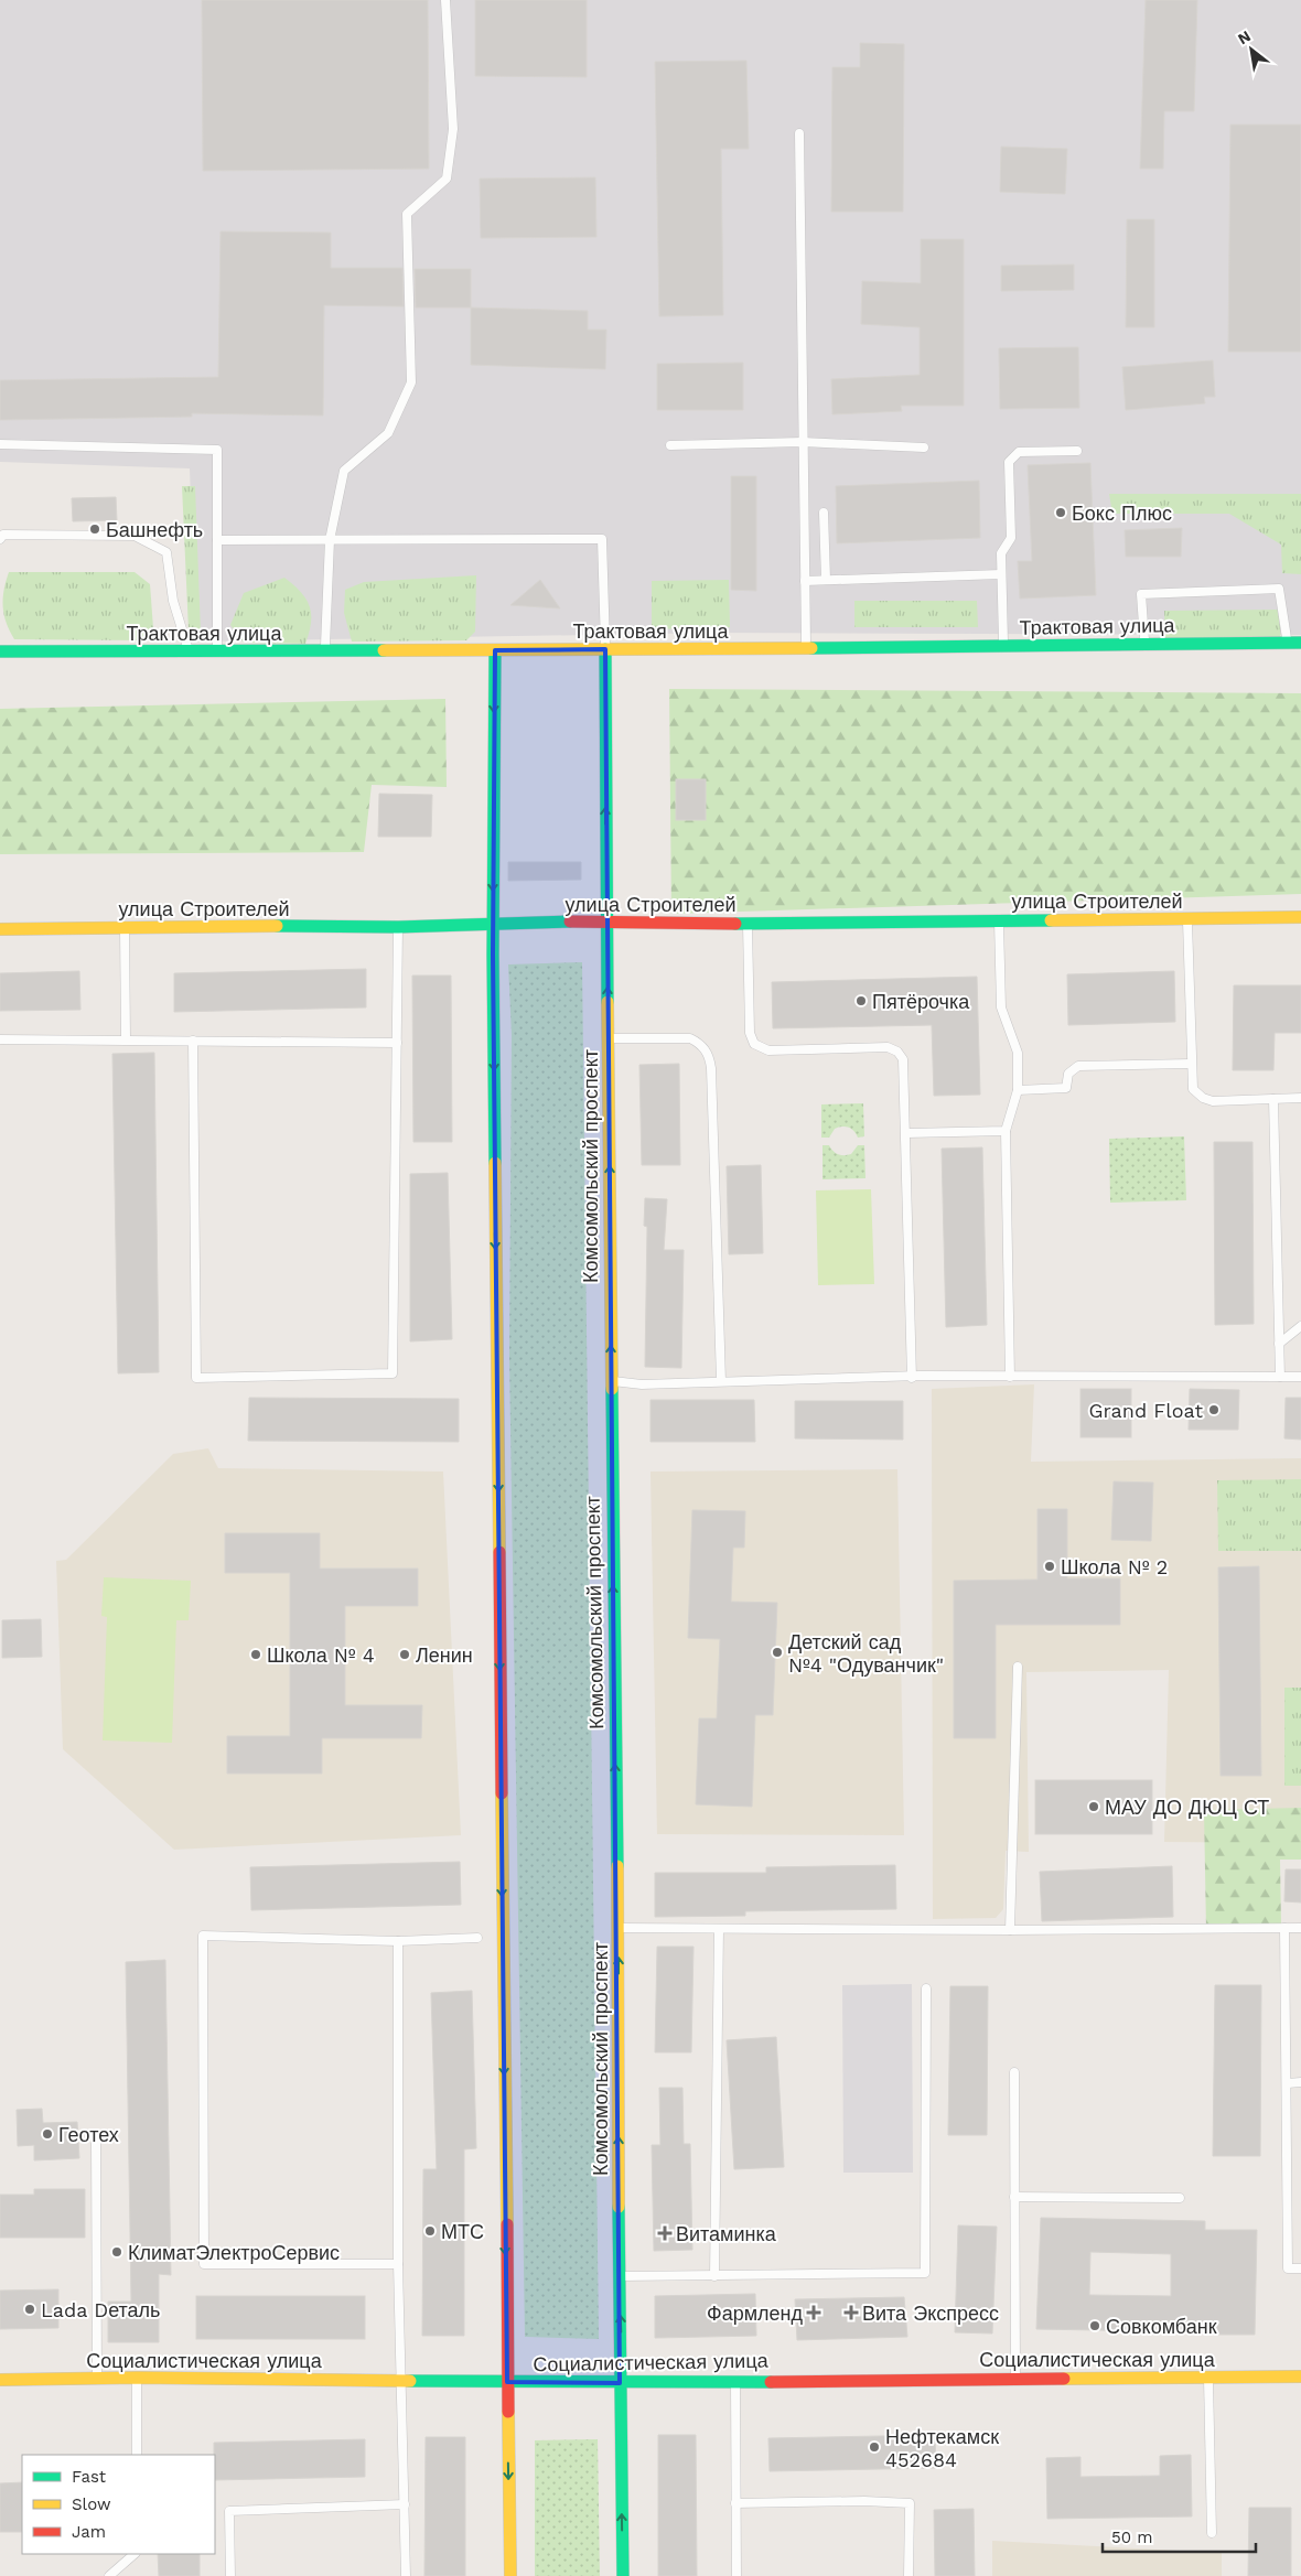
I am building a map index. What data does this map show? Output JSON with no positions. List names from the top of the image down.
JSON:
{
  "streets": {
    "main road": [
      "Трактовая улица",
      "улица Строителей",
      "Комсомольский проспект",
      "Социалистическая улица"
    ]
  },
  "crossings": [
    ["Трактовая улица", "Комсомольский проспект"],
    ["улица Строителей", "Комсомольский проспект"],
    ["Комсомольский проспект", "Социалистическая улица"]
  ],
  "one_way": ["Комсомольский проспект"],
  "places": {
    "other": [
      "Бокс Плюс",
      "Башнефть",
      "Пятёрочка",
      "Grand Float",
      "Школа № 2",
      "Детский сад №4 \"Одуванчик\"",
      "Школа № 4",
      "Ленин",
      "МАУ ДО ДЮЦ СТ",
      "Геотех",
      "МТС",
      "КлиматЭлектроСервис",
      "Lada Dеталь",
      "Совкомбанк",
      "Нефтекамск 452684"
    ],
    "health": ["Витаминка", "Фармленд", "Вита Экспресс"]
  },
  "legend": ["Fast", "Slow", "Jam"],
  "scale_bar": "50 m",
  "north": "top left"
}
